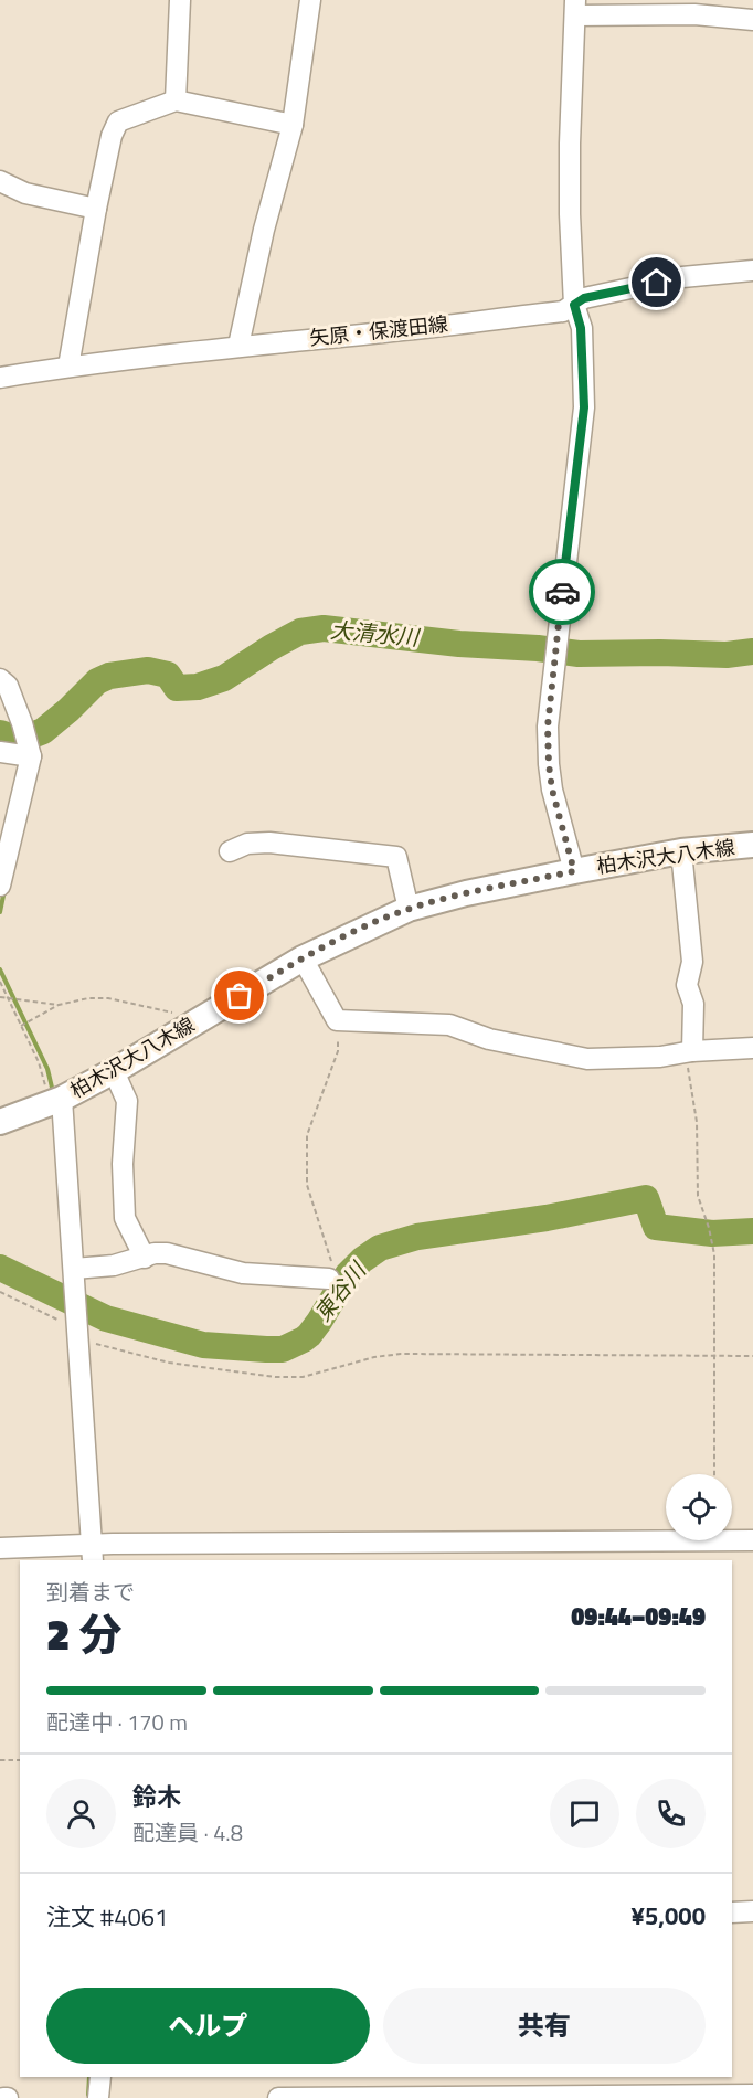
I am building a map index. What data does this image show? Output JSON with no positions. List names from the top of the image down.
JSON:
{
  "streets": {
    "main road": ["柏木沢大八木線"],
    "street": ["矢原・保渡田線"]
  },
  "water": ["大清水川", "東谷川"],
  "page": {
    "heading": ["2 分", "到着まで", "09:44–09:49"],
    "panel": [
      "鈴木",
      "配達員 · 4.8",
      "注文 #4061",
      "¥5,000"
    ],
    "bar": "配達中 · 170 m",
    "buttons": ["ヘルプ", "共有"]
  }
}
